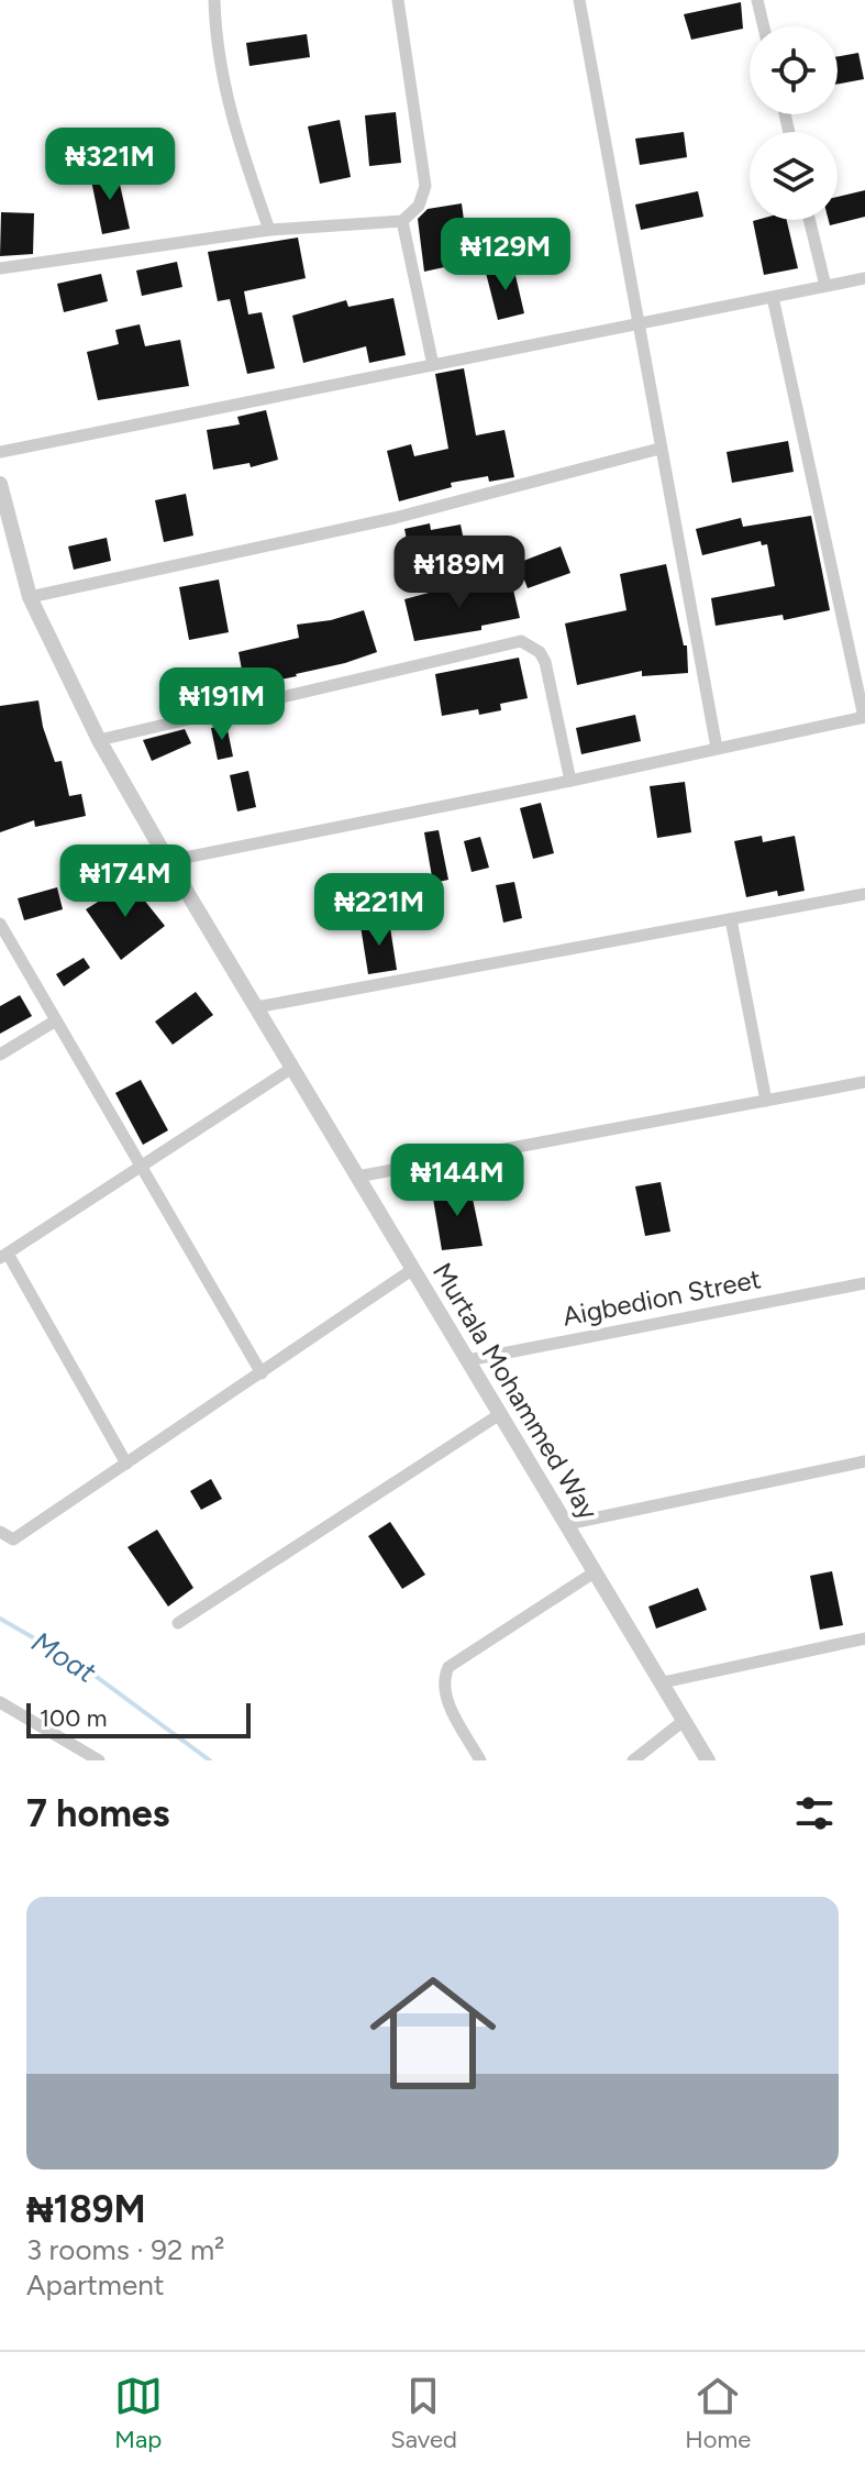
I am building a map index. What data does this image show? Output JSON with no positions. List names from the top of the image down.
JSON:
{
  "streets": {
    "street": ["Aigbedion Street", "Murtala Mohammed Way"]
  },
  "crossings": [
    ["Aigbedion Street", "Murtala Mohammed Way"]
  ],
  "water": ["Moat"],
  "scale_bar": "100 m",
  "page": {
    "price": [
      "₦321M",
      "₦129M",
      "₦189M",
      "₦191M",
      "₦174M",
      "₦221M",
      "₦144M"
    ],
    "scale": "100 m",
    "heading": "7 homes",
    "list": [
      {
        "name": "₦189M",
        "note": "3 rooms · 92 m² · Apartment"
      }
    ],
    "tabs": ["Map", "Saved", "Home"]
  }
}
